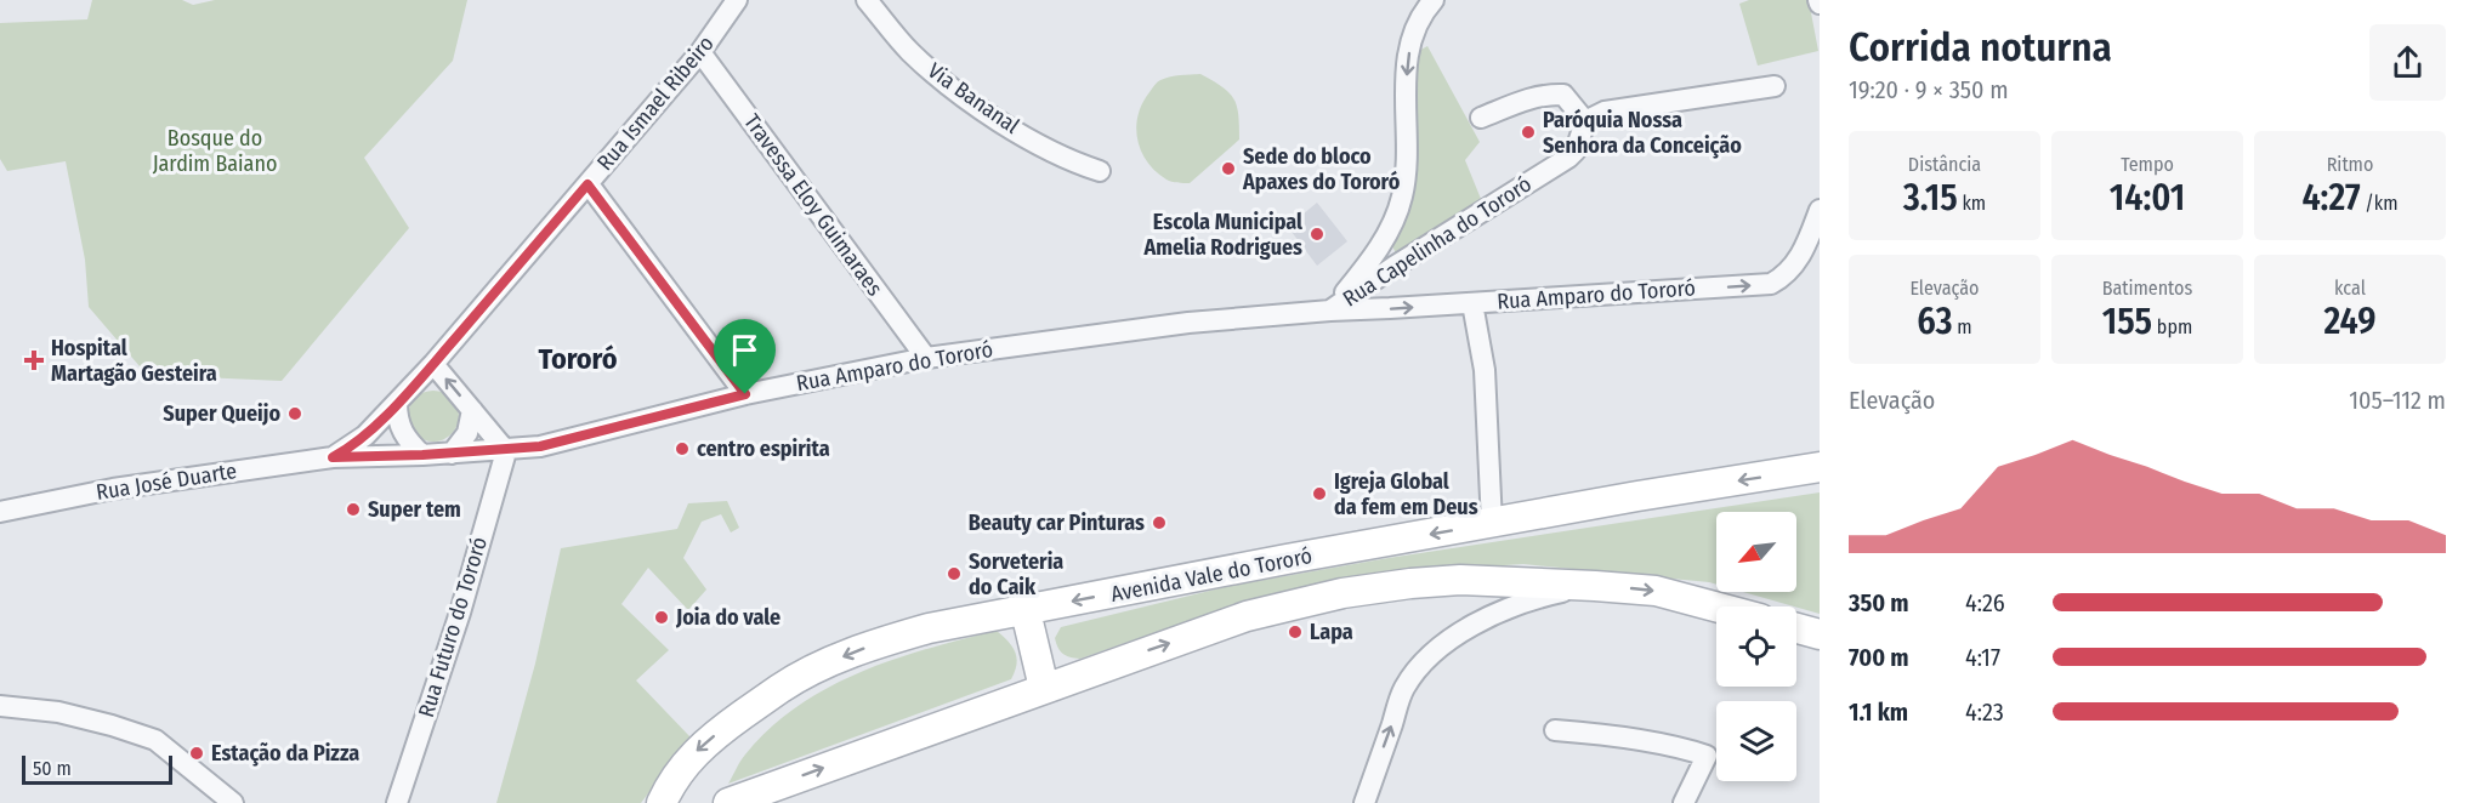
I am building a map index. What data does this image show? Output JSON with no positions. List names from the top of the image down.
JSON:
{
  "streets": {
    "street": [
      "Via Bananal",
      "Rua Ismael Ribeiro",
      "Travessa Eloy Guimaraes",
      "Rua Capelinha do Tororó",
      "Rua Amparo do Tororó",
      "Rua José Duarte",
      "Avenida Vale do Tororó",
      "Rua Futuro do Tororó"
    ]
  },
  "crossings": [
    ["Rua Ismael Ribeiro", "Travessa Eloy Guimaraes"],
    ["Rua Ismael Ribeiro", "Rua Amparo do Tororó"],
    ["Rua Ismael Ribeiro", "Rua José Duarte"],
    ["Travessa Eloy Guimaraes", "Rua Amparo do Tororó"],
    ["Rua Capelinha do Tororó", "Rua Amparo do Tororó"],
    ["Rua Amparo do Tororó", "Rua José Duarte"],
    ["Rua Amparo do Tororó", "Rua Futuro do Tororó"]
  ],
  "districts": ["Tororó"],
  "parks": ["Bosque do Jardim Baiano"],
  "places": {
    "other": [
      "Paróquia Nossa Senhora da Conceição",
      "Sede do bloco Apaxes do Tororó",
      "Escola Municipal Amelia Rodrigues",
      "Super Queijo",
      "centro espirita",
      "Igreja Global da fem em Deus",
      "Super tem",
      "Beauty car Pinturas",
      "Sorveteria do Caik",
      "Joia do vale",
      "Lapa",
      "Estação da Pizza"
    ],
    "health": ["Hospital Martagão Gesteira"]
  },
  "scale_bar": "50 m",
  "north": "bottom left",
  "page": {
    "heading": ["Corrida noturna", "19:20 · 9 × 350 m"],
    "stats": [
      ["Distância", "3.15 km"],
      ["Tempo", "14:01"],
      ["Ritmo", "4:27 /km"],
      ["Elevação", "63 m"],
      ["Batimentos", "155 bpm"],
      ["kcal", "249"]
    ],
    "chart": ["Elevação", "105–112 m"],
    "list": [
      {
        "name": "350 m",
        "note": "4:26"
      },
      {
        "name": "700 m",
        "note": "4:17"
      },
      {
        "name": "1.1 km",
        "note": "4:23"
      }
    ],
    "scale": "50 m"
  }
}
